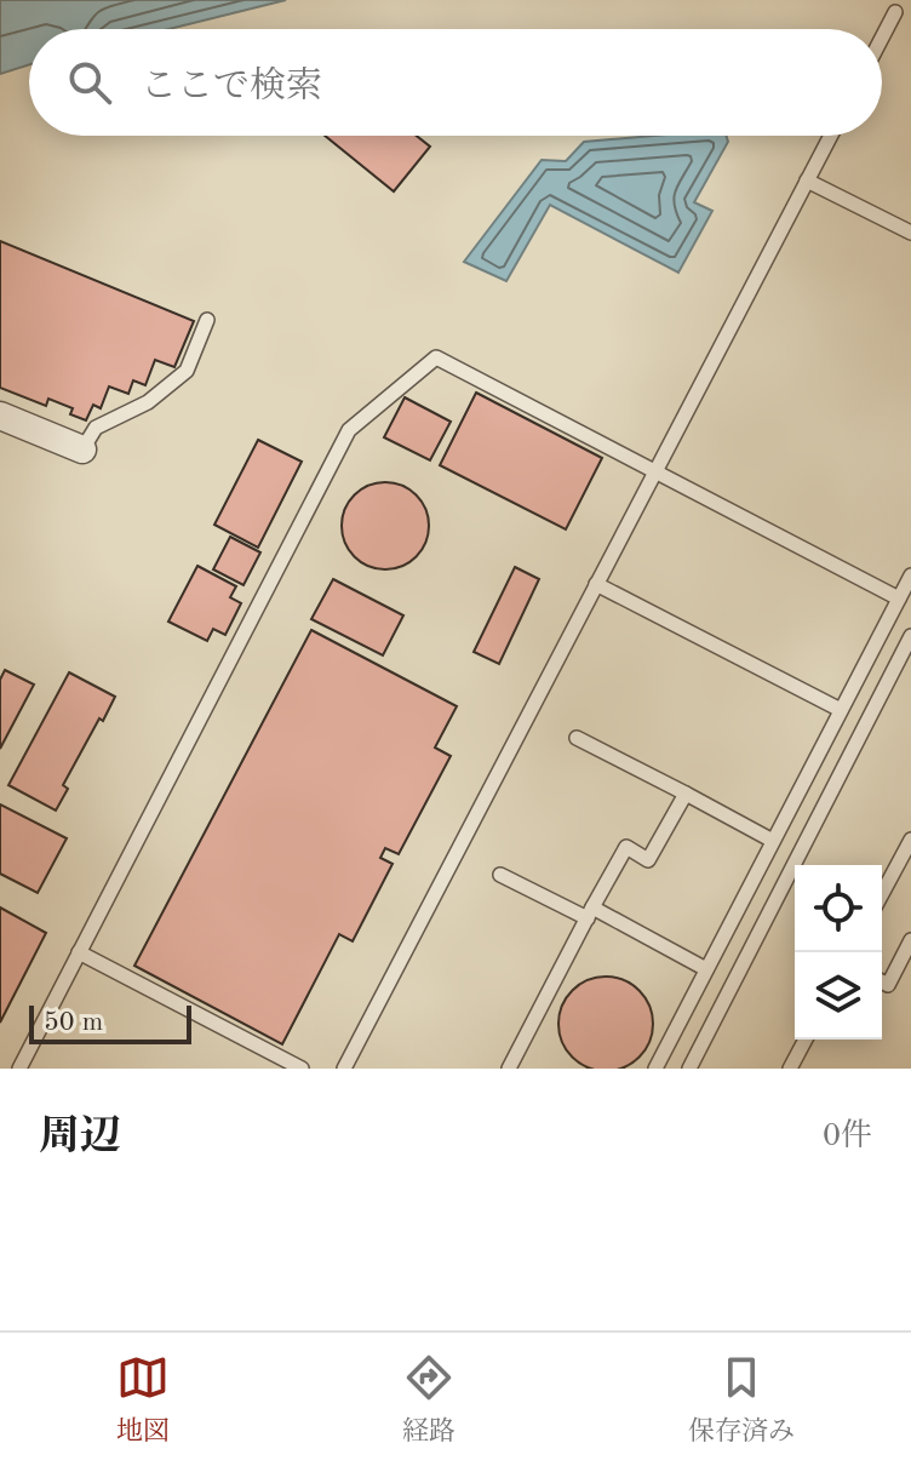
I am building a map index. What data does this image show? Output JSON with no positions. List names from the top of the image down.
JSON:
{
  "scale_bar": "50 m",
  "page": {
    "search": "ここで検索",
    "scale": "50 m",
    "heading": ["周辺", "0件"],
    "nav": ["地図", "経路", "保存済み"]
  }
}
